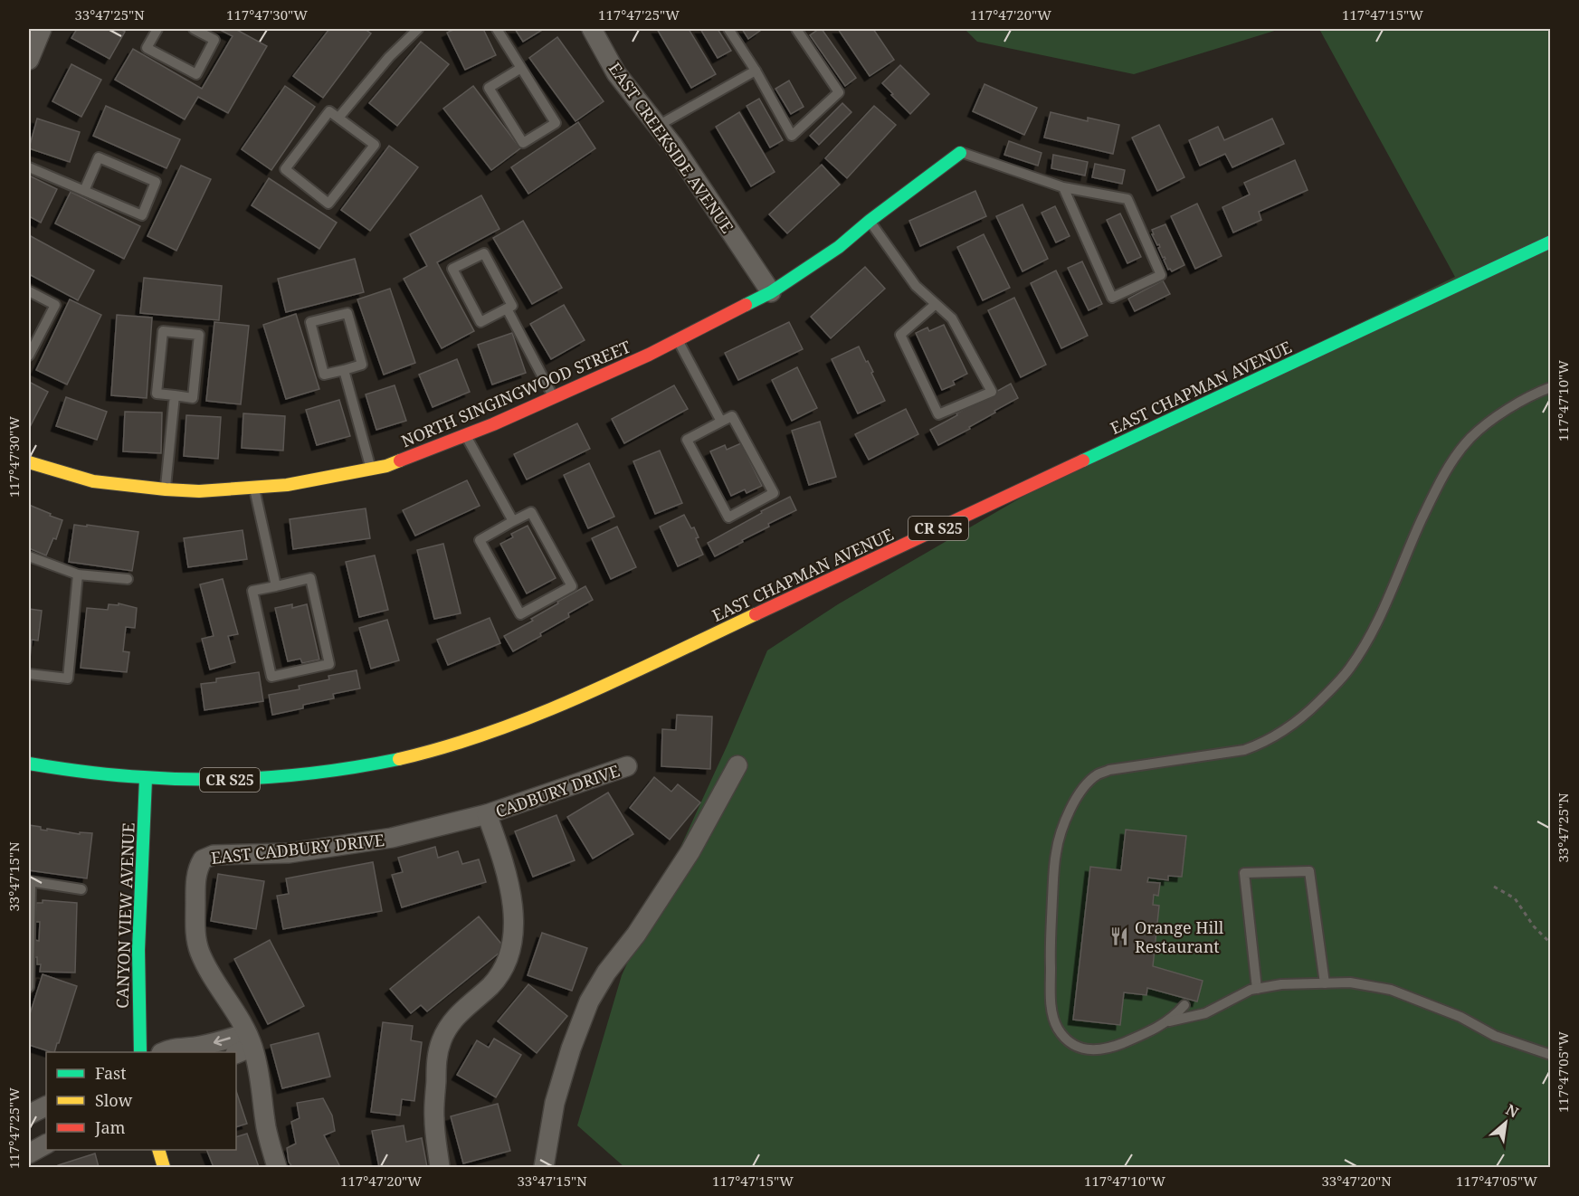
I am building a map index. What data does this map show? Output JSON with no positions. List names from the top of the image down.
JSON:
{
  "streets": {
    "main road": [
      "EAST CHAPMAN AVENUE",
      "NORTH SINGINGWOOD STREET",
      "CR S25",
      "CANYON VIEW AVENUE"
    ],
    "street": ["EAST CREEKSIDE AVENUE", "CADBURY DRIVE", "EAST CADBURY DRIVE"]
  },
  "crossings": [
    ["EAST CREEKSIDE AVENUE", "NORTH SINGINGWOOD STREET"],
    ["EAST CHAPMAN AVENUE", "CANYON VIEW AVENUE"],
    ["CADBURY DRIVE", "EAST CADBURY DRIVE"]
  ],
  "places": {
    "restaurant": ["Orange Hill Restaurant"]
  },
  "legend": ["Fast", "Slow", "Jam"],
  "north": "top right",
  "coordinates": [
    "33°47'25\"N",
    "117°47'30\"W",
    "117°47'25\"W",
    "117°47'20\"W",
    "117°47'15\"W",
    "117°47'10\"W",
    "33°47'15\"N",
    "117°47'05\"W",
    "33°47'20\"N"
  ]
}
